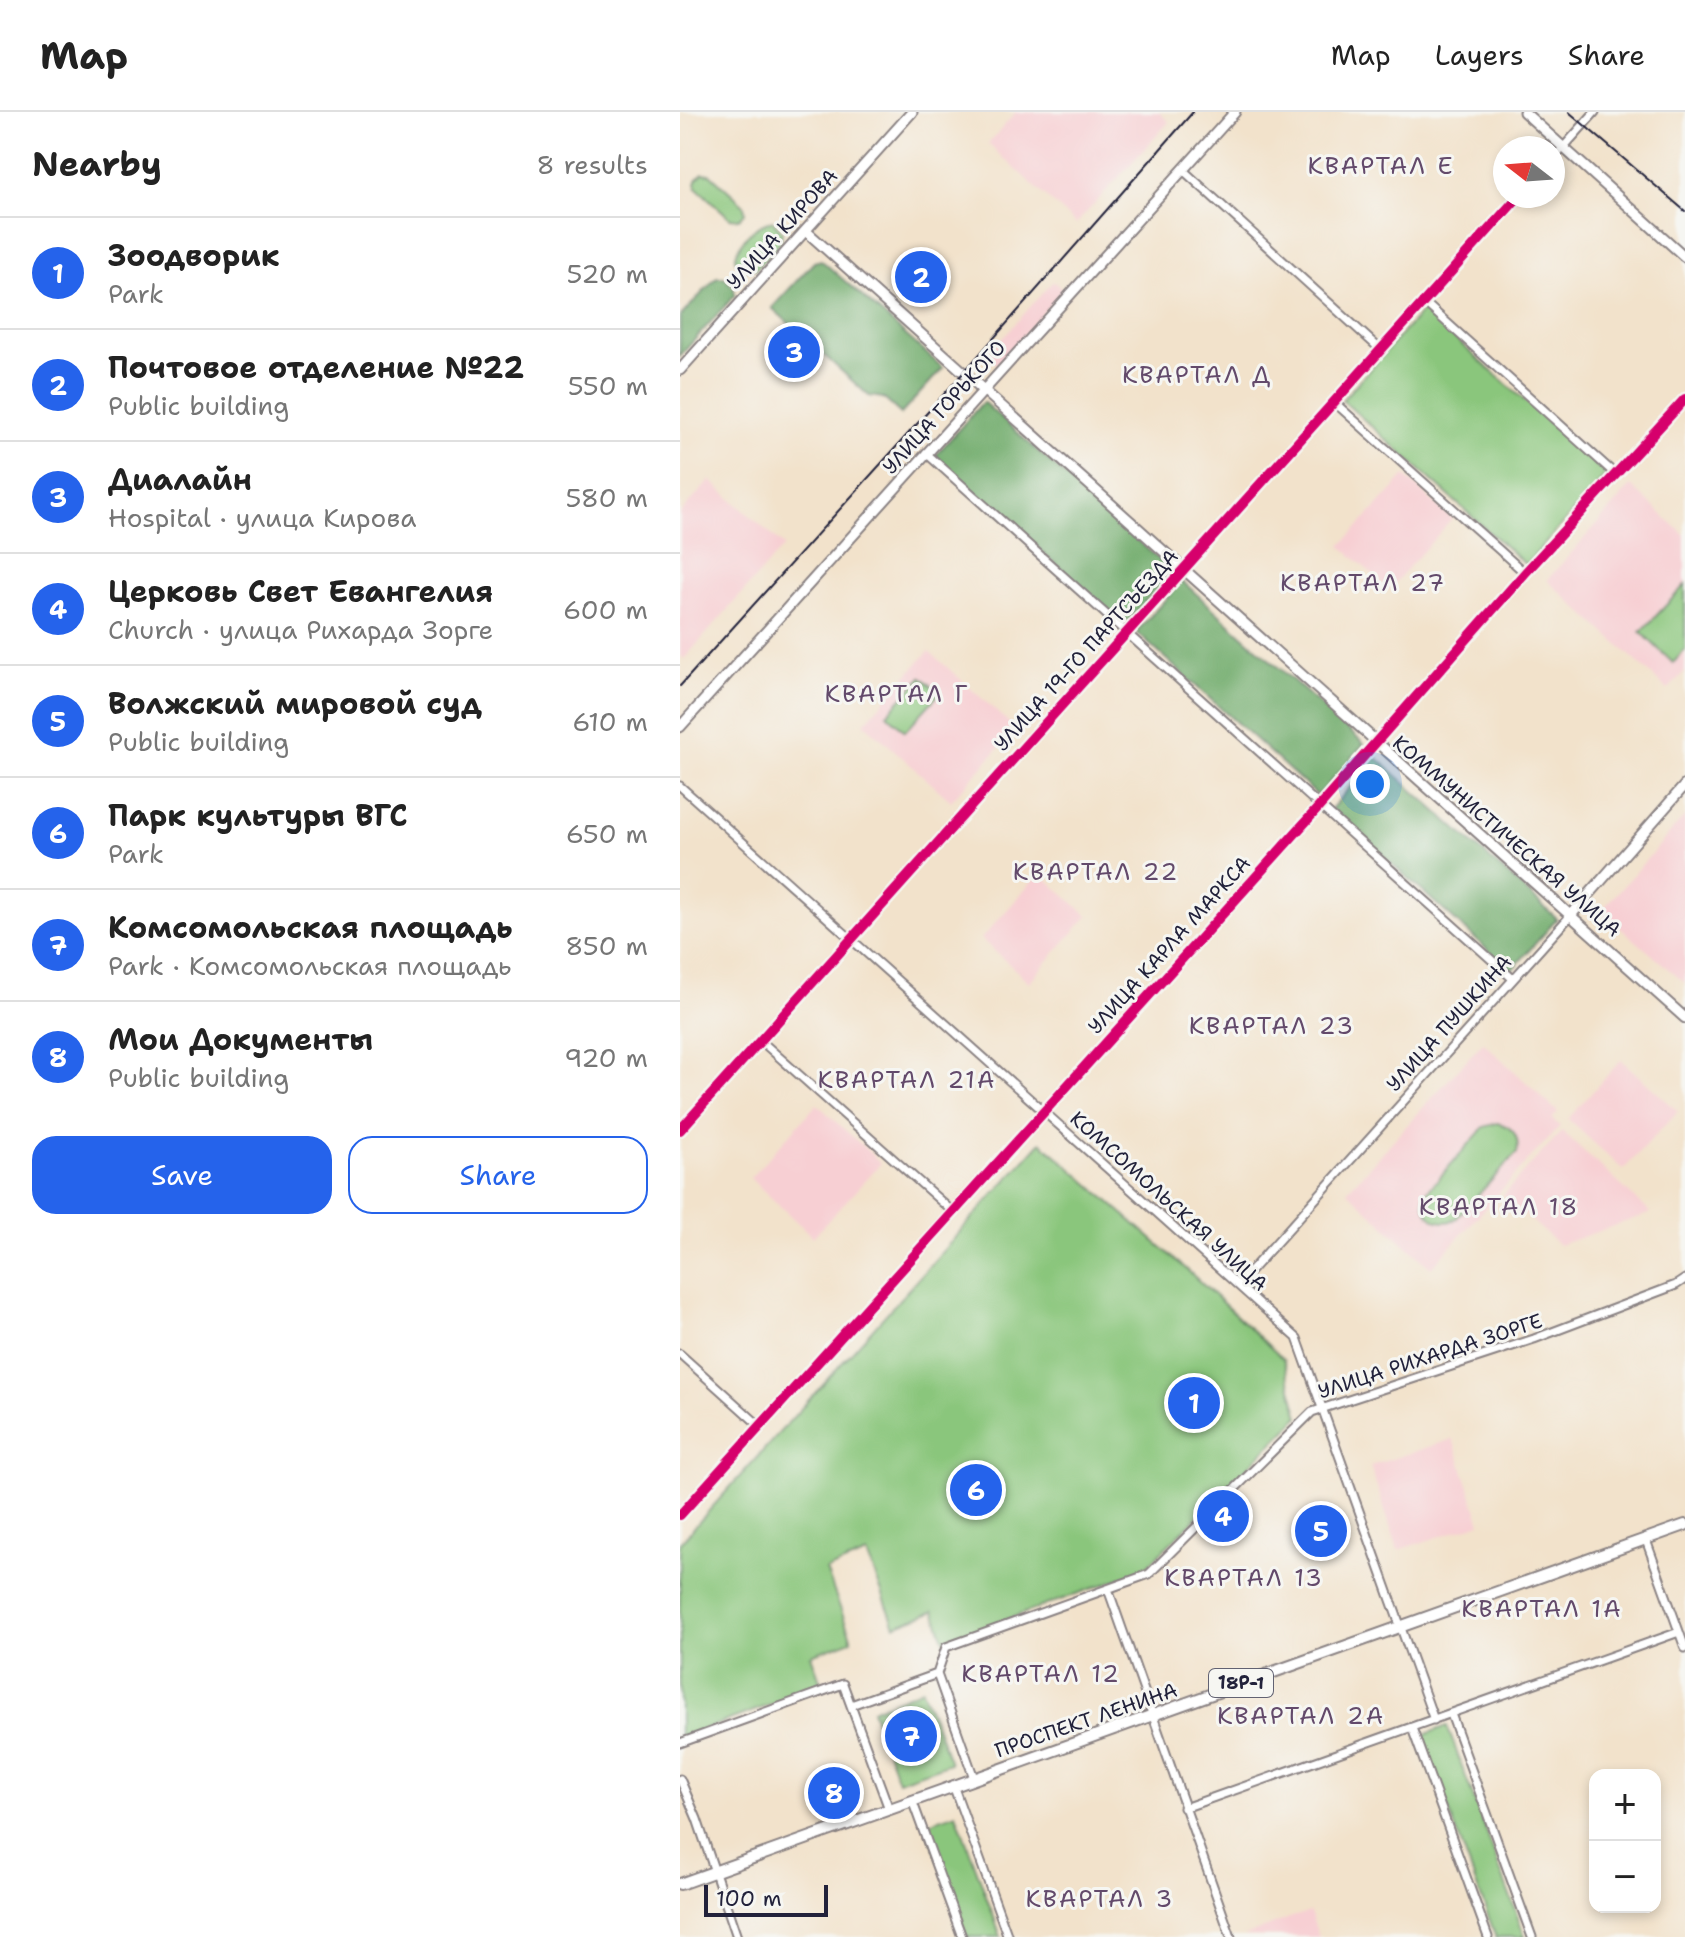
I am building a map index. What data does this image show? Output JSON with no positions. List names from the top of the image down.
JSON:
{
  "streets": {
    "main road": ["18Р-1", "ПРОСПЕКТ ЛЕНИНА"],
    "street": [
      "УЛИЦА КИРОВА",
      "УЛИЦА ГОРЬКОГО",
      "УЛИЦА 19-ГО ПАРТСЪЕЗДА",
      "КОММУНИСТИЧЕСКАЯ УЛИЦА",
      "УЛИЦА КАРЛА МАРКСА",
      "УЛИЦА ПУШКИНА",
      "КОМСОМОЛЬСКАЯ УЛИЦА",
      "УЛИЦА РИХАРДА ЗОРГЕ"
    ]
  },
  "crossings": [
    ["УЛИЦА КИРОВА", "КОММУНИСТИЧЕСКАЯ УЛИЦА"],
    ["УЛИЦА ГОРЬКОГО", "КОММУНИСТИЧЕСКАЯ УЛИЦА"],
    ["УЛИЦА 19-ГО ПАРТСЪЕЗДА", "КОММУНИСТИЧЕСКАЯ УЛИЦА"],
    ["УЛИЦА 19-ГО ПАРТСЪЕЗДА", "КОМСОМОЛЬСКАЯ УЛИЦА"],
    ["КОММУНИСТИЧЕСКАЯ УЛИЦА", "УЛИЦА КАРЛА МАРКСА"],
    ["КОММУНИСТИЧЕСКАЯ УЛИЦА", "УЛИЦА ПУШКИНА"],
    ["УЛИЦА КАРЛА МАРКСА", "КОМСОМОЛЬСКАЯ УЛИЦА"],
    ["УЛИЦА ПУШКИНА", "КОМСОМОЛЬСКАЯ УЛИЦА"],
    ["КОМСОМОЛЬСКАЯ УЛИЦА", "УЛИЦА РИХАРДА ЗОРГЕ"],
    ["КОМСОМОЛЬСКАЯ УЛИЦА", "ПРОСПЕКТ ЛЕНИНА"]
  ],
  "districts": [
    "КВАРТАЛ Е",
    "КВАРТАЛ Д",
    "КВАРТАЛ 27",
    "КВАРТАЛ Г",
    "КВАРТАЛ 22",
    "КВАРТАЛ 23",
    "КВАРТАЛ 21А",
    "КВАРТАЛ 18",
    "КВАРТАЛ 13",
    "КВАРТАЛ 1А",
    "КВАРТАЛ 12",
    "КВАРТАЛ 2А",
    "КВАРТАЛ 3"
  ],
  "scale_bar": "100 m",
  "north": "left",
  "page": {
    "header": "Map",
    "nav": ["Map", "Layers", "Share"],
    "heading": ["Nearby", "8 results"],
    "list": [
      {
        "mark": "1",
        "name": "Зоодворик",
        "note": "Park",
        "value": "520 m"
      },
      {
        "mark": "2",
        "name": "Почтовое отделение №22",
        "note": "Public building",
        "value": "550 m"
      },
      {
        "mark": "3",
        "name": "Диалайн",
        "note": "Hospital · улица Кирова",
        "value": "580 m"
      },
      {
        "mark": "4",
        "name": "Церковь Свет Евангелия",
        "note": "Church · улица Рихарда Зорге",
        "value": "600 m"
      },
      {
        "mark": "5",
        "name": "Волжский мировой суд",
        "note": "Public building",
        "value": "610 m"
      },
      {
        "mark": "6",
        "name": "Парк культуры ВГС",
        "note": "Park",
        "value": "650 m"
      },
      {
        "mark": "7",
        "name": "Комсомольская площадь",
        "note": "Park · Комсомольская площадь",
        "value": "850 m"
      },
      {
        "mark": "8",
        "name": "Мои Документы",
        "note": "Public building",
        "value": "920 m"
      }
    ],
    "pins": [
      "2",
      "3",
      "1",
      "6",
      "4",
      "5",
      "7",
      "8"
    ],
    "buttons": ["Save", "Share"],
    "map_buttons": ["+", "−"],
    "scale": "100 m"
  }
}
